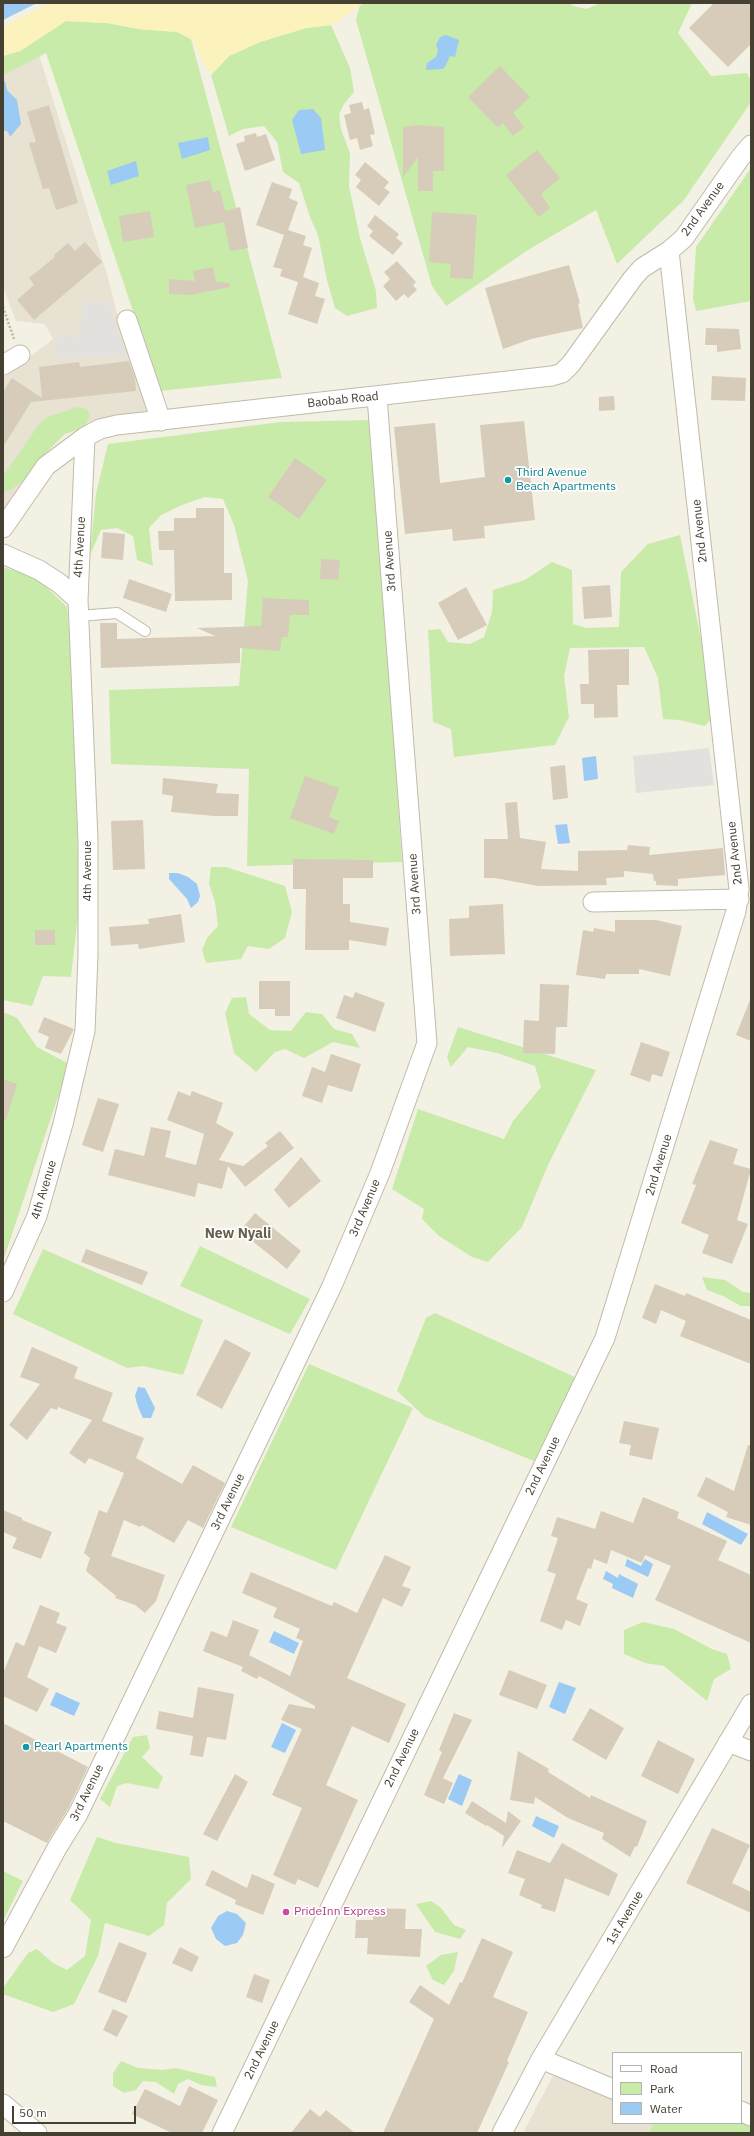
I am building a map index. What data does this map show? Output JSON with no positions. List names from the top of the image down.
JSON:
{
  "streets": {
    "street": [
      "2nd Avenue",
      "Baobab Road",
      "4th Avenue",
      "3rd Avenue",
      "1st Avenue"
    ]
  },
  "crossings": [
    ["2nd Avenue", "Baobab Road"],
    ["Baobab Road", "4th Avenue"],
    ["Baobab Road", "3rd Avenue"]
  ],
  "districts": ["New Nyali"],
  "places": ["Third Avenue Beach Apartments", "Pearl Apartments", "PrideInn Express"],
  "legend": ["Road", "Park", "Water"],
  "scale_bar": "50 m"
}
